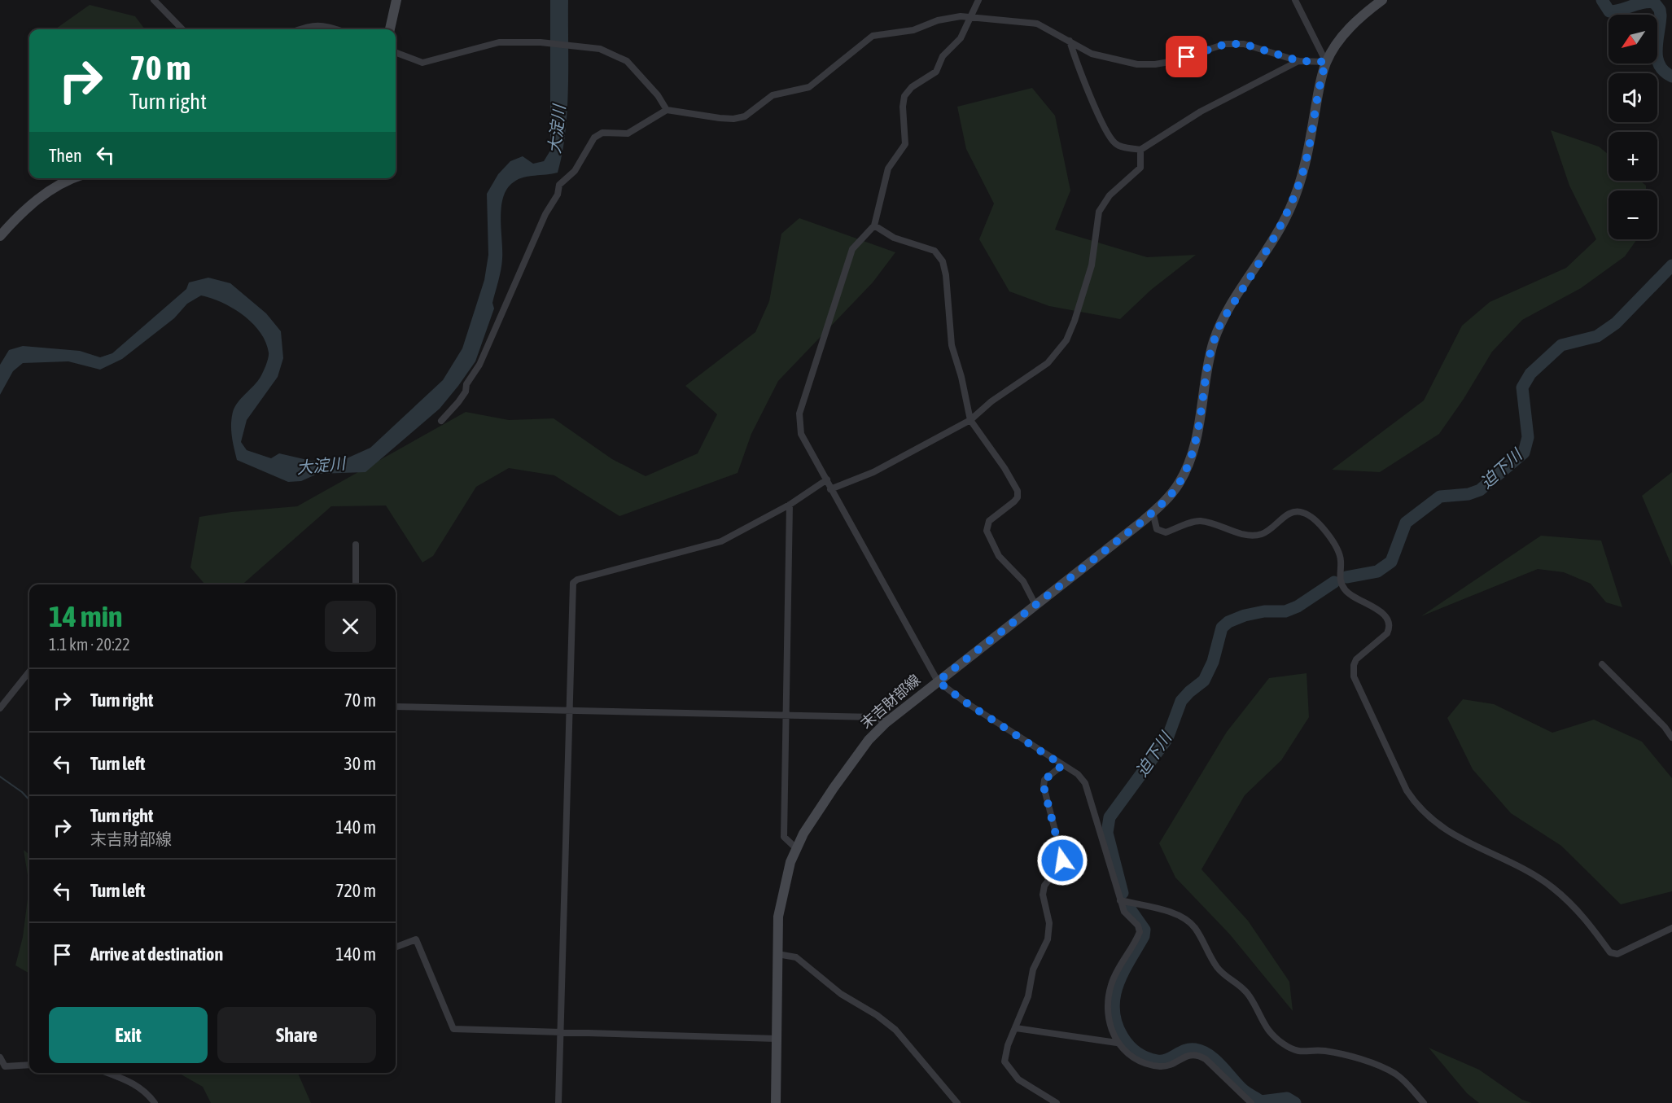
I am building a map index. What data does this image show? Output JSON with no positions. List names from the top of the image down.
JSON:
{
  "streets": {
    "main road": ["末吉財部線"]
  },
  "water": ["大淀川", "迫下川"],
  "north": "bottom left",
  "page": {
    "map_buttons": ["+", "−"],
    "turn": ["70 m", "Turn right"],
    "then": "Then",
    "heading": ["14 min", "1.1 km · 20:22"],
    "list": [
      {
        "name": "Turn right",
        "value": "70 m"
      },
      {
        "name": "Turn left",
        "value": "30 m"
      },
      {
        "name": "Turn right",
        "note": "末吉財部線",
        "value": "140 m"
      },
      {
        "name": "Turn left",
        "value": "720 m"
      },
      {
        "name": "Arrive at destination",
        "value": "140 m"
      }
    ],
    "buttons": ["Exit", "Share"]
  }
}
